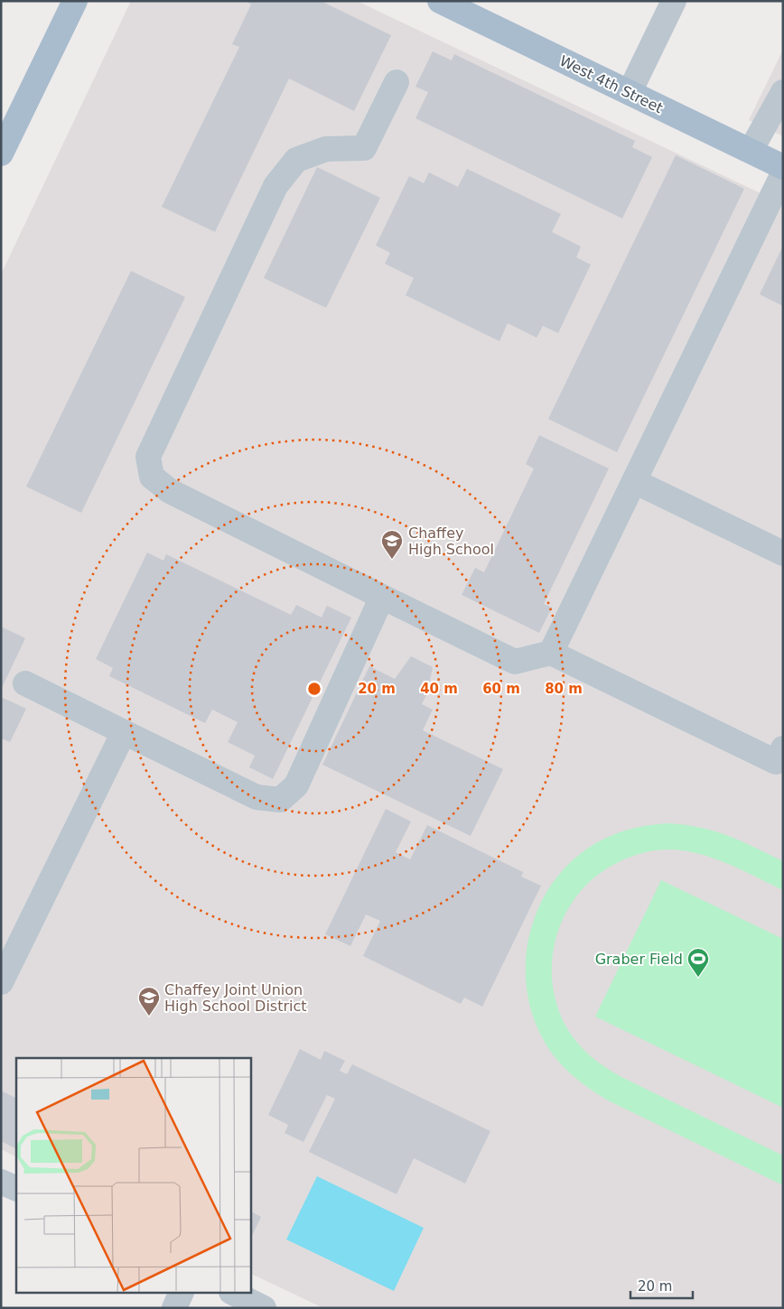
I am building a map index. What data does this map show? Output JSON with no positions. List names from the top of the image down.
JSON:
{
  "streets": {
    "main road": ["West 4th Street"]
  },
  "places": {
    "school or university": ["Chaffey High School", "Chaffey Joint Union High School District"],
    "sports": ["Graber Field"]
  },
  "scale_bar": "20 m",
  "rings": [
    "20 m",
    "40 m",
    "60 m",
    "80 m"
  ]
}
